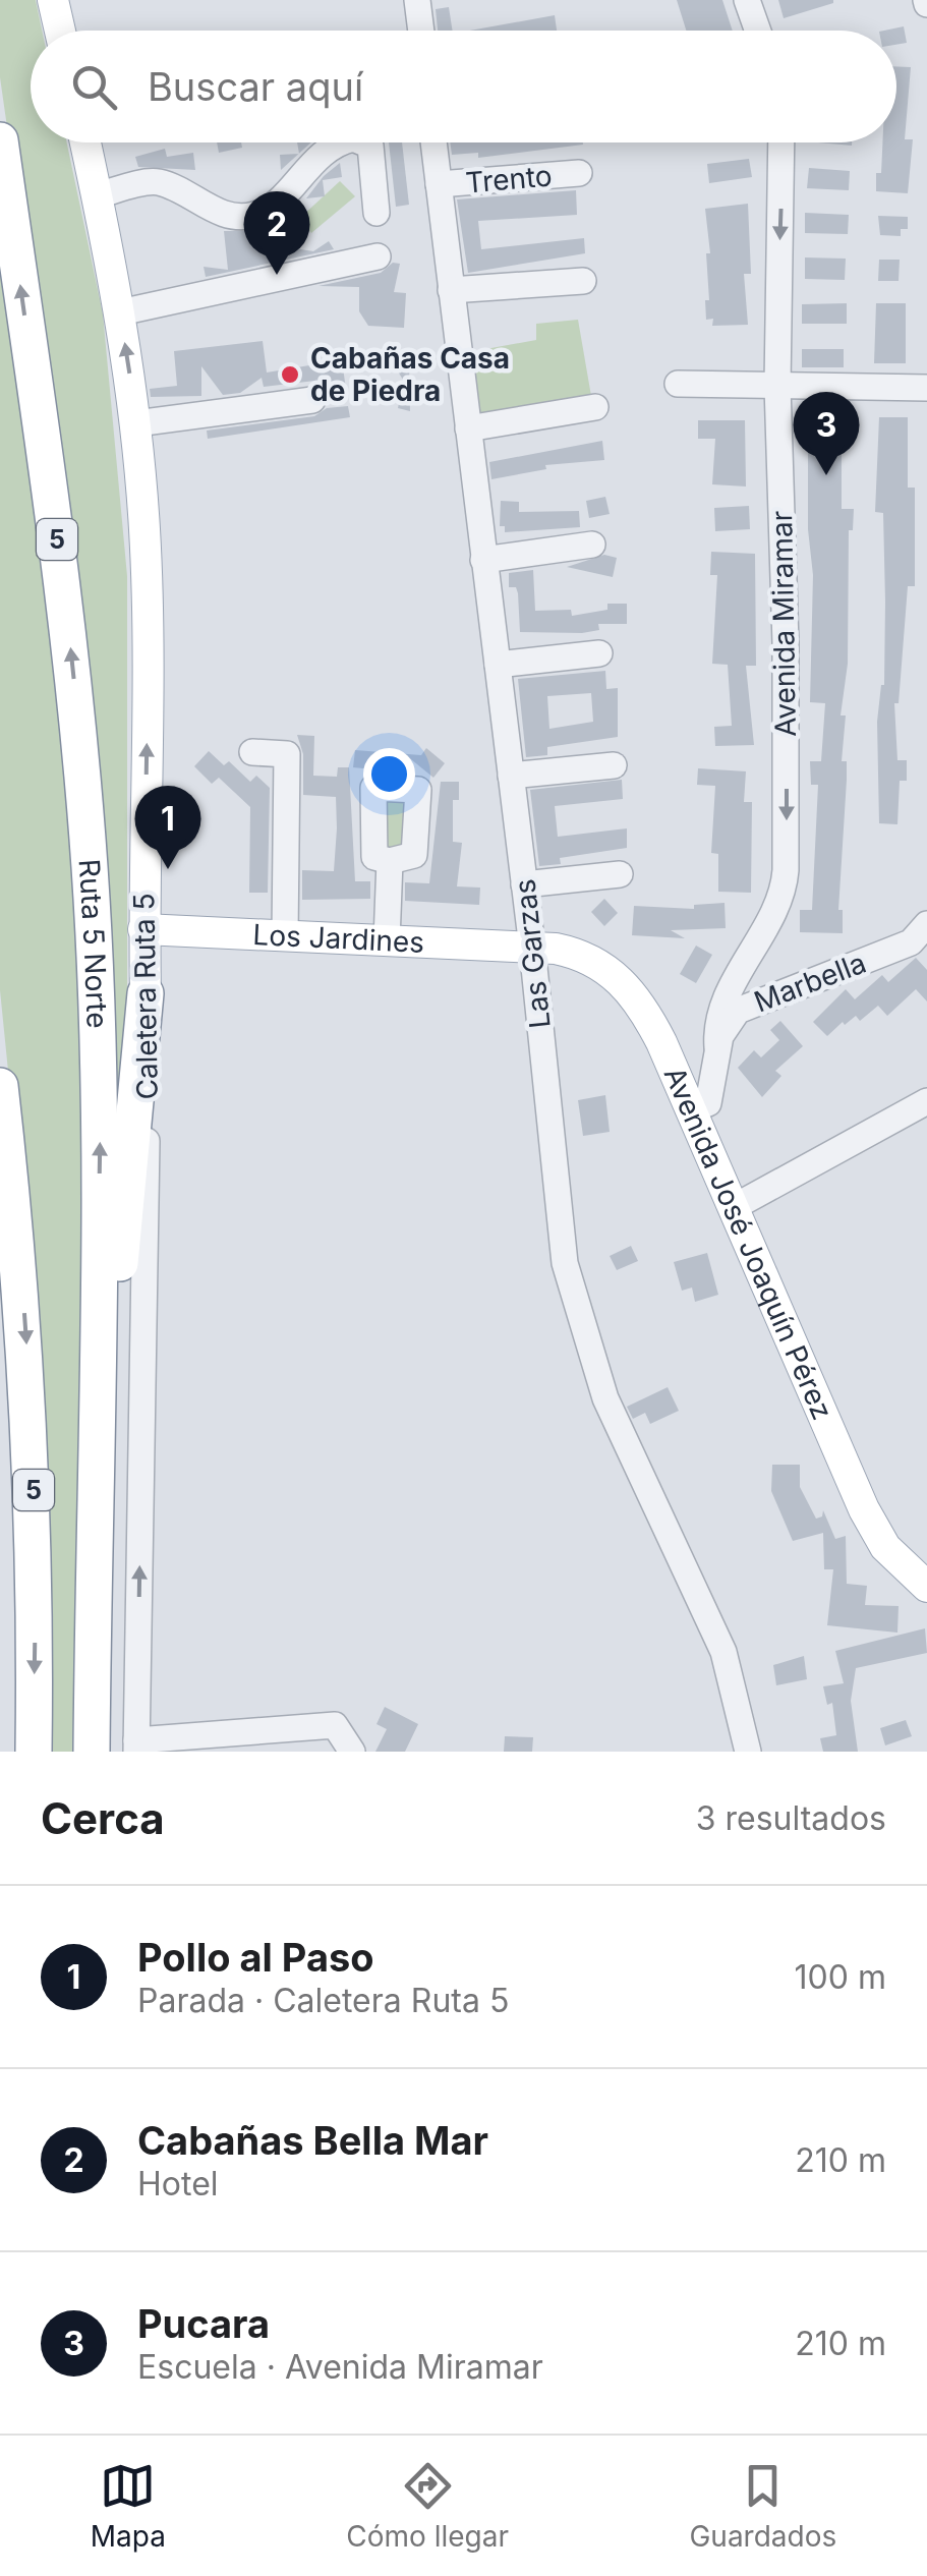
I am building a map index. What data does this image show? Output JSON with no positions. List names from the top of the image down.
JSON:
{
  "streets": {
    "highway": ["5", "Ruta 5 Norte"],
    "main road": ["Los Jardines", "Caletera Ruta 5", "Avenida José Joaquín Pérez"],
    "street": [
      "Trento",
      "Avenida Miramar",
      "Las Garzas",
      "Marbella"
    ]
  },
  "crossings": [
    ["Trento", "Las Garzas"],
    ["Avenida Miramar", "Marbella"],
    ["Los Jardines", "Las Garzas"],
    ["Los Jardines", "Caletera Ruta 5"],
    ["Los Jardines", "Avenida José Joaquín Pérez"],
    ["Las Garzas", "Avenida José Joaquín Pérez"],
    ["Marbella", "Avenida José Joaquín Pérez"]
  ],
  "one_way": ["Avenida Miramar", "Caletera Ruta 5"],
  "places": ["Cabañas Casa de Piedra"],
  "page": {
    "search": "Buscar aquí",
    "pins": ["2", "3", "1"],
    "heading": ["Cerca", "3 resultados"],
    "list": [
      {
        "mark": "1",
        "name": "Pollo al Paso",
        "note": "Parada · Caletera Ruta 5",
        "value": "100 m"
      },
      {
        "mark": "2",
        "name": "Cabañas Bella Mar",
        "note": "Hotel",
        "value": "210 m"
      },
      {
        "mark": "3",
        "name": "Pucara",
        "note": "Escuela · Avenida Miramar",
        "value": "210 m"
      }
    ],
    "nav": ["Mapa", "Cómo llegar", "Guardados"]
  }
}
